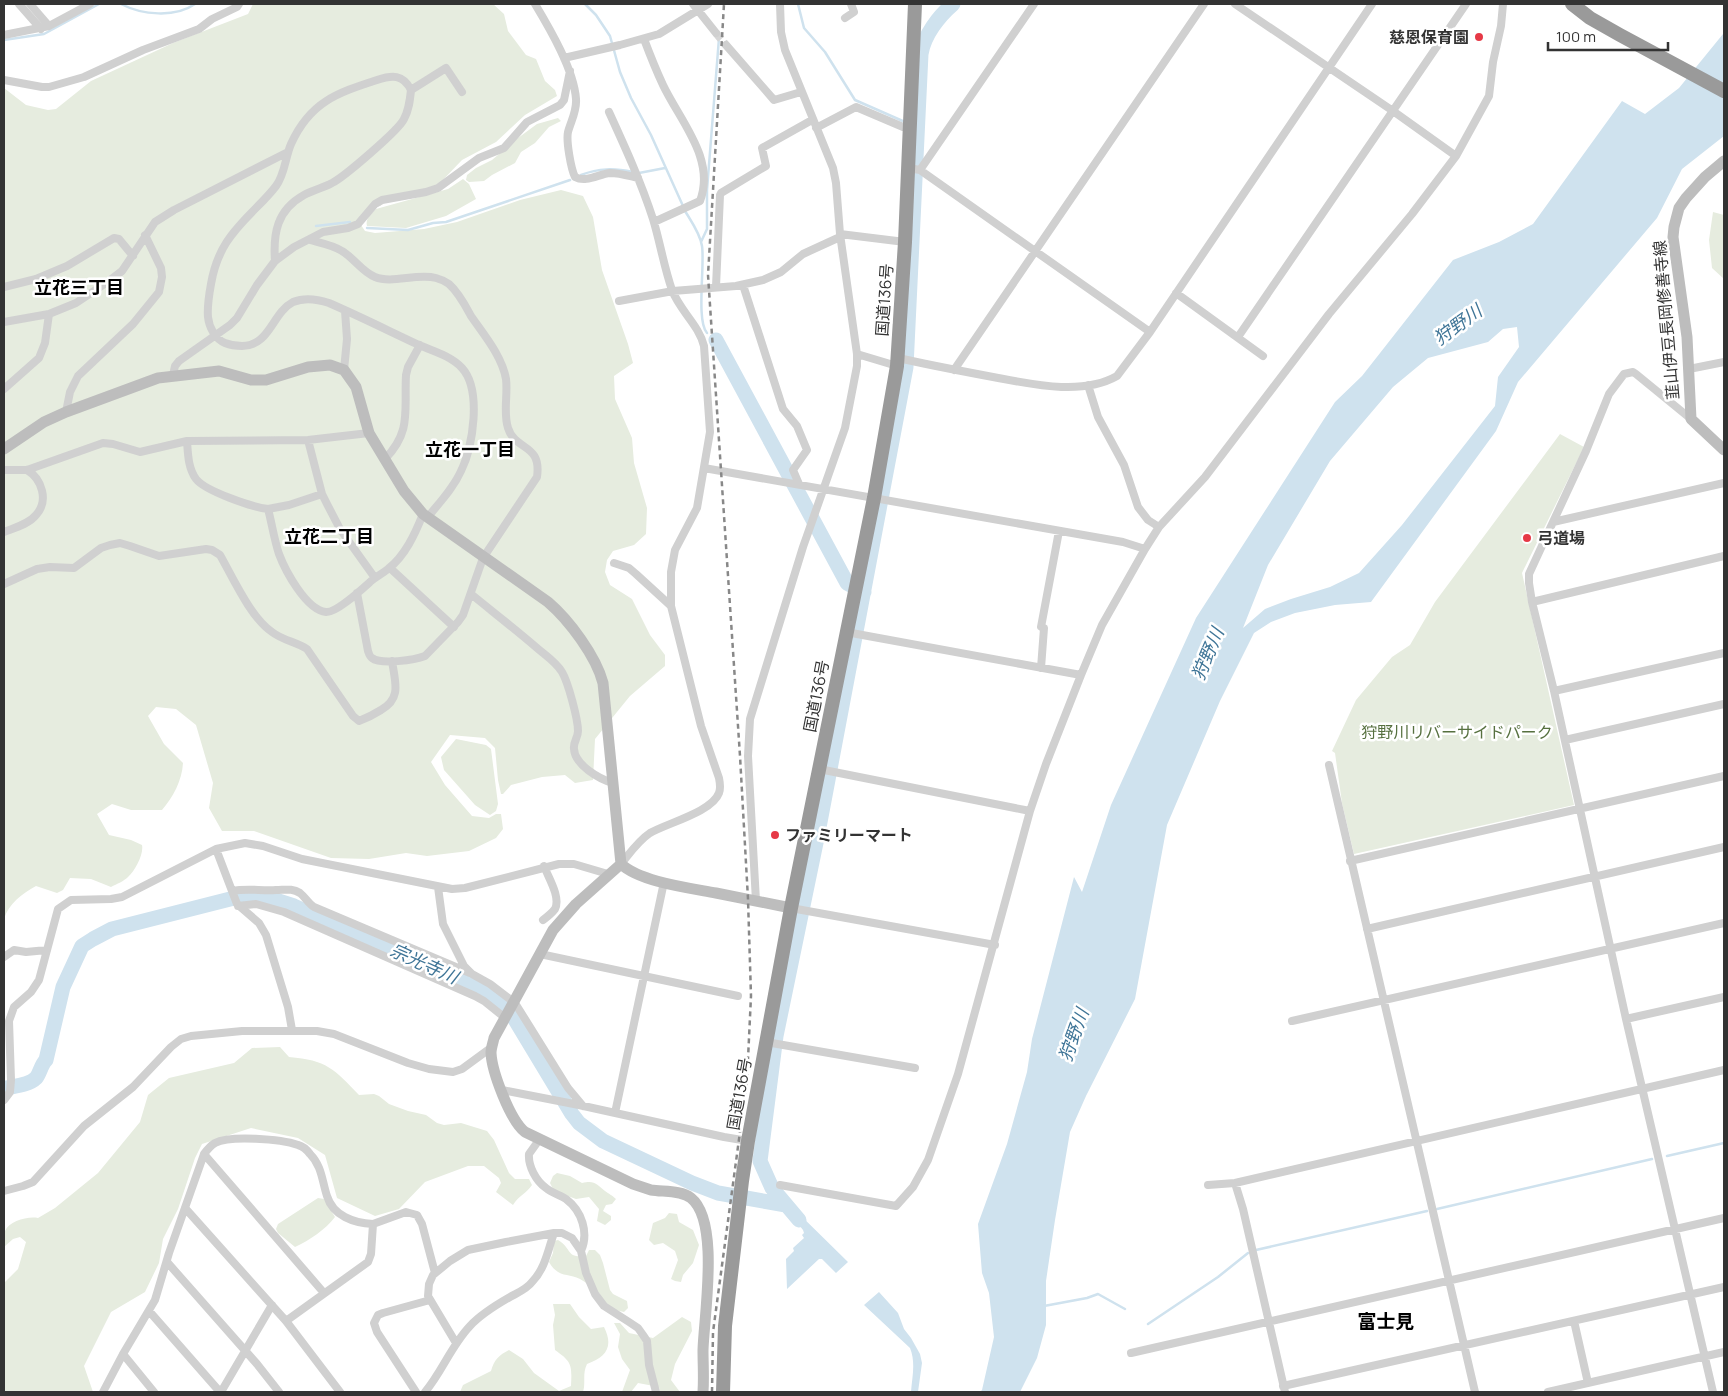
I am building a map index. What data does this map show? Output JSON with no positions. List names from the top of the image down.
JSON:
{
  "streets": {
    "highway": ["国道136号"],
    "street": ["韮山伊豆長岡修善寺線"]
  },
  "districts": [
    "立花三丁目",
    "立花一丁目",
    "立花二丁目",
    "富士見"
  ],
  "water": ["狩野川", "宗光寺川"],
  "parks": ["狩野川リバーサイドパーク"],
  "places": ["慈恩保育園", "弓道場", "ファミリーマート"],
  "scale_bar": "100 m"
}
